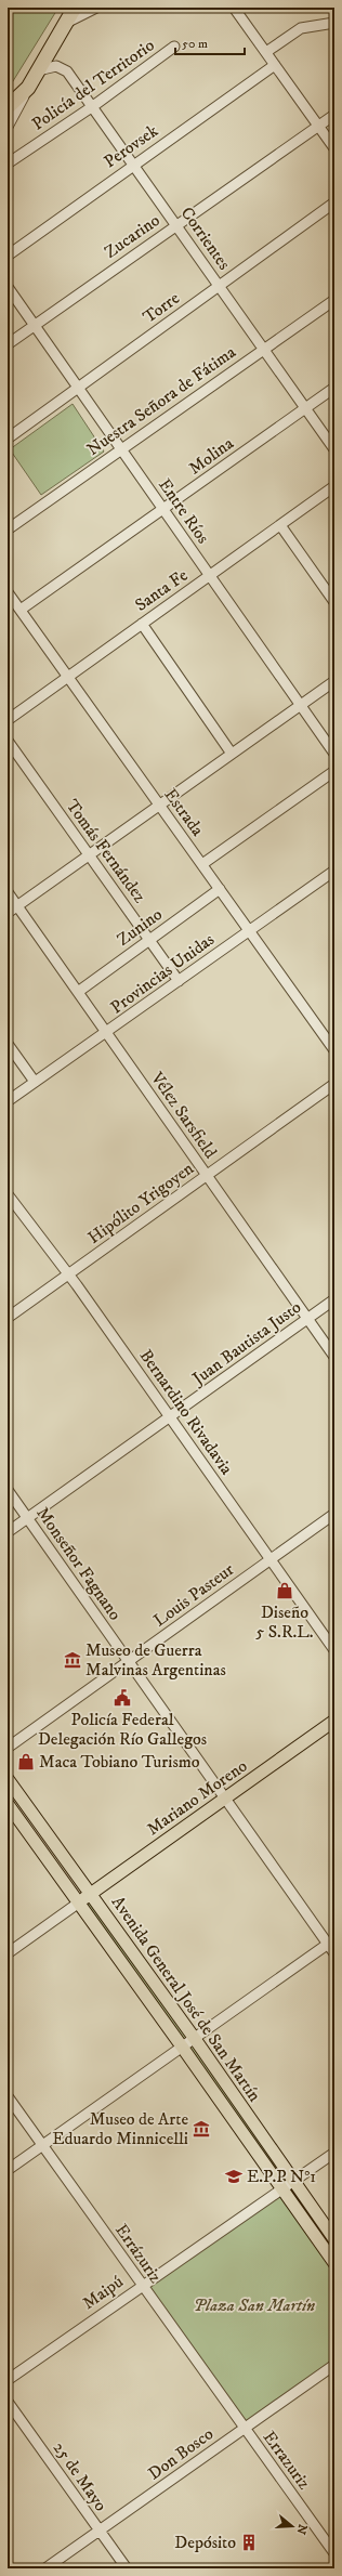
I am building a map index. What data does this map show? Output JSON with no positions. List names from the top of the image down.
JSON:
{
  "streets": {
    "main road": ["Mariano Moreno", "Avenida General José de San Martín"],
    "street": [
      "Policía del Territorio",
      "Perovsek",
      "Zucarino",
      "Corrientes",
      "Torre",
      "Nuestra Señora de Fátima",
      "Molina",
      "Entre Ríos",
      "Santa Fe",
      "Estrada",
      "Tomás Fernández",
      "Zunino",
      "Provincias Unidas",
      "Vélez Sarsfield",
      "Hipólito Yrigoyen",
      "Juan Bautista Justo",
      "Bernardino Rivadavia",
      "Monseñor Fagnano",
      "Louis Pasteur",
      "Errázuriz",
      "Maipú",
      "Don Bosco",
      "Errazuriz",
      "25 de Mayo"
    ]
  },
  "crossings": [
    ["Policía del Territorio", "Corrientes"],
    ["Perovsek", "Corrientes"],
    ["Zucarino", "Corrientes"],
    ["Zucarino", "Entre Ríos"],
    ["Corrientes", "Torre"],
    ["Corrientes", "Nuestra Señora de Fátima"],
    ["Corrientes", "Molina"],
    ["Torre", "Entre Ríos"],
    ["Nuestra Señora de Fátima", "Entre Ríos"],
    ["Molina", "Entre Ríos"],
    ["Molina", "Estrada"],
    ["Entre Ríos", "Santa Fe"],
    ["Santa Fe", "Estrada"],
    ["Estrada", "Zunino"],
    ["Estrada", "Provincias Unidas"],
    ["Tomás Fernández", "Zunino"],
    ["Tomás Fernández", "Provincias Unidas"],
    ["Zunino", "Vélez Sarsfield"],
    ["Provincias Unidas", "Vélez Sarsfield"],
    ["Vélez Sarsfield", "Hipólito Yrigoyen"],
    ["Vélez Sarsfield", "Juan Bautista Justo"],
    ["Hipólito Yrigoyen", "Bernardino Rivadavia"],
    ["Juan Bautista Justo", "Bernardino Rivadavia"],
    ["Juan Bautista Justo", "Monseñor Fagnano"],
    ["Bernardino Rivadavia", "Louis Pasteur"],
    ["Monseñor Fagnano", "Louis Pasteur"],
    ["Monseñor Fagnano", "Mariano Moreno"],
    ["Mariano Moreno", "Avenida General José de San Martín"],
    ["Avenida General José de San Martín", "Maipú"],
    ["Errázuriz", "Maipú"],
    ["Errázuriz", "Don Bosco"],
    ["Errázuriz", "Errazuriz"],
    ["Don Bosco", "Errazuriz"],
    ["Don Bosco", "25 de Mayo"]
  ],
  "parks": ["Plaza San Martín"],
  "places": {
    "shop": ["Diseño 5 S.R.L.", "Maca Tobiano Turismo"],
    "museum": ["Museo de Guerra Malvinas Argentinas", "Museo de Arte Eduardo Minnicelli"],
    "public building": ["Policía Federal Delegación Río Gallegos"],
    "school or university": ["E.P.P N°1"],
    "building": ["Depósito"]
  },
  "scale_bar": "50 m",
  "north": "right"
}
